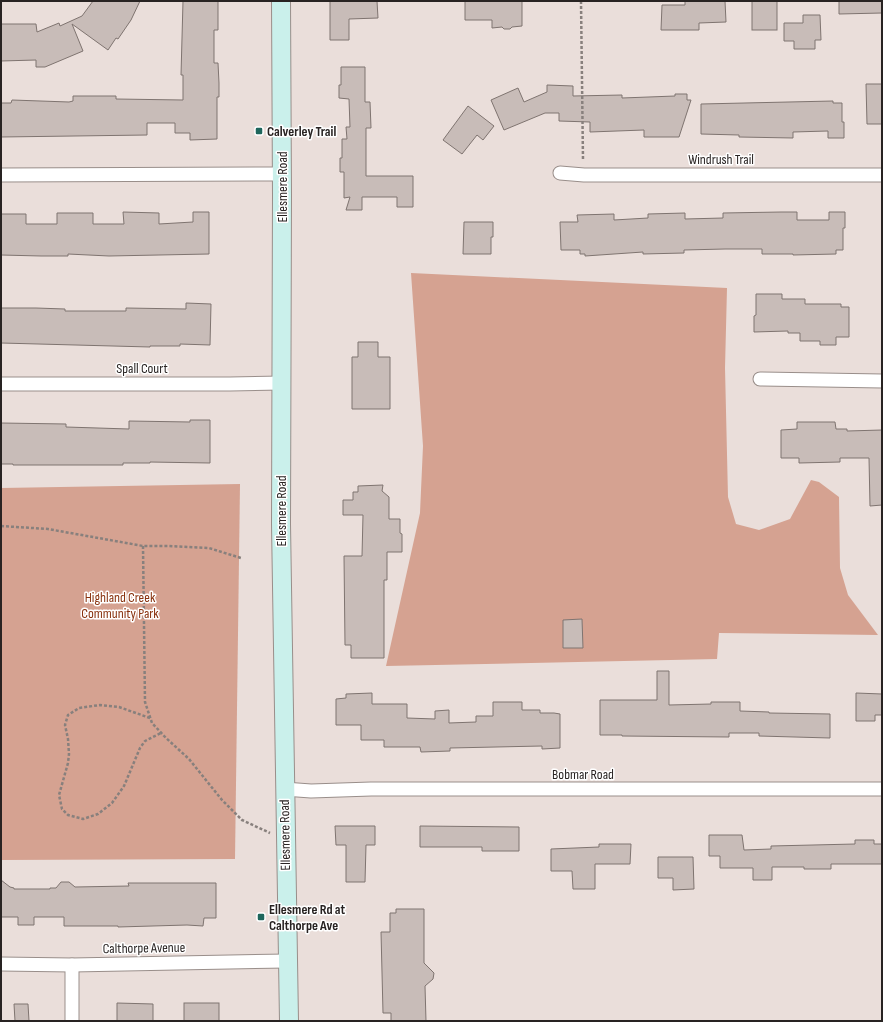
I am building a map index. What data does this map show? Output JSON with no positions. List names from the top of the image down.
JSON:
{
  "streets": {
    "main road": ["Ellesmere Road"],
    "street": [
      "Windrush Trail",
      "Spall Court",
      "Bobmar Road",
      "Calthorpe Avenue"
    ]
  },
  "crossings": [
    ["Ellesmere Road", "Spall Court"],
    ["Ellesmere Road", "Bobmar Road"],
    ["Ellesmere Road", "Calthorpe Avenue"]
  ],
  "parks": ["Highland Creek Community Park"],
  "places": {
    "transit": ["Calverley Trail", "Ellesmere Rd at Calthorpe Ave"]
  }
}
